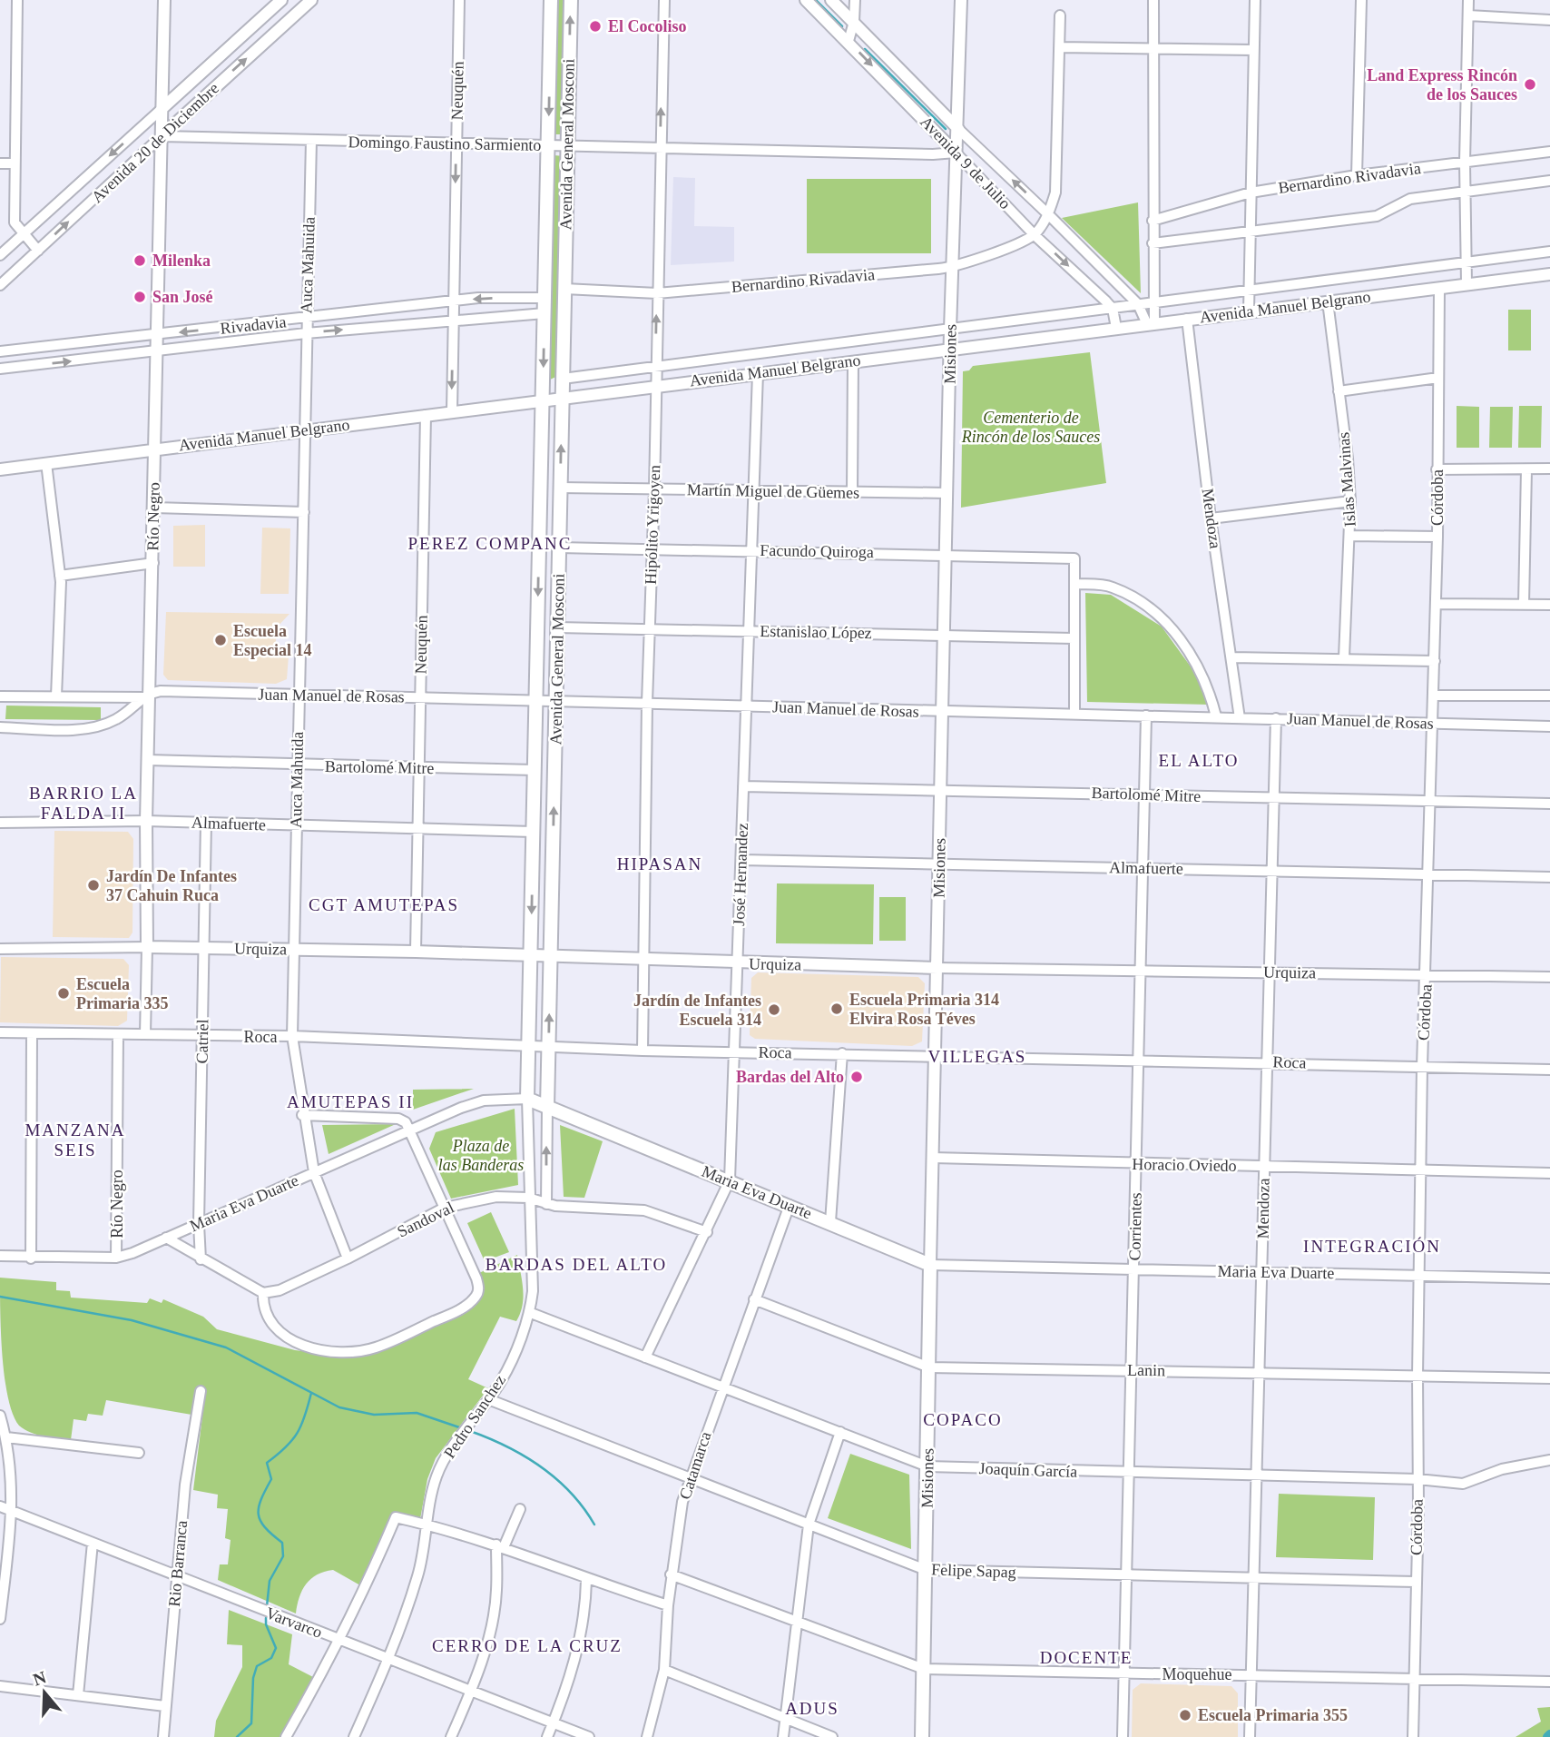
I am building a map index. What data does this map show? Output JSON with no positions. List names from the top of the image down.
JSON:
{
  "streets": {
    "main road": ["Avenida General Mosconi", "Misiones", "Maria Eva Duarte"],
    "street": [
      "Neuquén",
      "Avenida 20 de Diciembre",
      "Domingo Faustino Sarmiento",
      "Avenida 9 de Julio",
      "Bernardino Rivadavia",
      "Auca Mahuida",
      "Avenida Manuel Belgrano",
      "Rivadavia",
      "Islas Malvinas",
      "Martín Miguel de Güemes",
      "Córdoba",
      "Río Negro",
      "Mendoza",
      "Hipólito Yrigoyen",
      "Facundo Quiroga",
      "Estanislao López",
      "Juan Manuel de Rosas",
      "Bartolomé Mitre",
      "Almafuerte",
      "José Hernandez",
      "Urquiza",
      "Roca",
      "Catriel",
      "Horacio Oviedo",
      "Sandoval",
      "Corrientes",
      "Lanin",
      "Pedro Sanchez",
      "Catamarca",
      "Joaquín García",
      "Rio Barranca",
      "Felipe Sapag",
      "Varvarco",
      "Moquehue"
    ]
  },
  "crossings": [
    ["Neuquén", "Domingo Faustino Sarmiento"],
    ["Neuquén", "Avenida Manuel Belgrano"],
    ["Neuquén", "Rivadavia"],
    ["Neuquén", "Juan Manuel de Rosas"],
    ["Neuquén", "Bartolomé Mitre"],
    ["Neuquén", "Almafuerte"],
    ["Neuquén", "Urquiza"],
    ["Avenida 20 de Diciembre", "Domingo Faustino Sarmiento"],
    ["Avenida 20 de Diciembre", "Río Negro"],
    ["Domingo Faustino Sarmiento", "Avenida General Mosconi"],
    ["Domingo Faustino Sarmiento", "Avenida 9 de Julio"],
    ["Domingo Faustino Sarmiento", "Auca Mahuida"],
    ["Domingo Faustino Sarmiento", "Misiones"],
    ["Domingo Faustino Sarmiento", "Río Negro"],
    ["Domingo Faustino Sarmiento", "Hipólito Yrigoyen"],
    ["Avenida General Mosconi", "Bernardino Rivadavia"],
    ["Avenida General Mosconi", "Avenida Manuel Belgrano"],
    ["Avenida General Mosconi", "Rivadavia"],
    ["Avenida General Mosconi", "Martín Miguel de Güemes"],
    ["Avenida General Mosconi", "Facundo Quiroga"],
    ["Avenida General Mosconi", "Estanislao López"],
    ["Avenida General Mosconi", "Juan Manuel de Rosas"],
    ["Avenida General Mosconi", "Bartolomé Mitre"],
    ["Avenida General Mosconi", "Almafuerte"],
    ["Avenida General Mosconi", "Urquiza"],
    ["Avenida General Mosconi", "Roca"],
    ["Avenida General Mosconi", "Maria Eva Duarte"],
    ["Avenida General Mosconi", "Sandoval"],
    ["Avenida General Mosconi", "Pedro Sanchez"],
    ["Avenida 9 de Julio", "Bernardino Rivadavia"],
    ["Avenida 9 de Julio", "Avenida Manuel Belgrano"],
    ["Avenida 9 de Julio", "Misiones"],
    ["Bernardino Rivadavia", "Misiones"],
    ["Bernardino Rivadavia", "Hipólito Yrigoyen"],
    ["Auca Mahuida", "Avenida Manuel Belgrano"],
    ["Auca Mahuida", "Rivadavia"],
    ["Auca Mahuida", "Juan Manuel de Rosas"],
    ["Auca Mahuida", "Bartolomé Mitre"],
    ["Auca Mahuida", "Almafuerte"],
    ["Auca Mahuida", "Urquiza"],
    ["Auca Mahuida", "Roca"],
    ["Auca Mahuida", "Maria Eva Duarte"],
    ["Auca Mahuida", "Sandoval"],
    ["Avenida Manuel Belgrano", "Misiones"],
    ["Avenida Manuel Belgrano", "Islas Malvinas"],
    ["Avenida Manuel Belgrano", "Córdoba"],
    ["Avenida Manuel Belgrano", "Río Negro"],
    ["Avenida Manuel Belgrano", "Mendoza"],
    ["Avenida Manuel Belgrano", "Hipólito Yrigoyen"],
    ["Avenida Manuel Belgrano", "José Hernandez"],
    ["Rivadavia", "Río Negro"],
    ["Misiones", "Martín Miguel de Güemes"],
    ["Misiones", "Facundo Quiroga"],
    ["Misiones", "Estanislao López"],
    ["Misiones", "Juan Manuel de Rosas"],
    ["Misiones", "Bartolomé Mitre"],
    ["Misiones", "Almafuerte"],
    ["Misiones", "Urquiza"],
    ["Misiones", "Roca"],
    ["Misiones", "Horacio Oviedo"],
    ["Misiones", "Maria Eva Duarte"],
    ["Misiones", "Lanin"],
    ["Misiones", "Joaquín García"],
    ["Misiones", "Felipe Sapag"],
    ["Misiones", "Moquehue"],
    ["Martín Miguel de Güemes", "Hipólito Yrigoyen"],
    ["Martín Miguel de Güemes", "José Hernandez"],
    ["Córdoba", "Juan Manuel de Rosas"],
    ["Córdoba", "Bartolomé Mitre"],
    ["Córdoba", "Almafuerte"],
    ["Córdoba", "Urquiza"],
    ["Córdoba", "Roca"],
    ["Córdoba", "Horacio Oviedo"],
    ["Córdoba", "Maria Eva Duarte"],
    ["Córdoba", "Lanin"],
    ["Córdoba", "Joaquín García"],
    ["Córdoba", "Felipe Sapag"],
    ["Córdoba", "Moquehue"],
    ["Río Negro", "Juan Manuel de Rosas"],
    ["Río Negro", "Bartolomé Mitre"],
    ["Río Negro", "Almafuerte"],
    ["Río Negro", "Urquiza"],
    ["Río Negro", "Roca"],
    ["Río Negro", "Maria Eva Duarte"],
    ["Mendoza", "Juan Manuel de Rosas"],
    ["Mendoza", "Bartolomé Mitre"],
    ["Mendoza", "Almafuerte"],
    ["Mendoza", "Urquiza"],
    ["Mendoza", "Roca"],
    ["Mendoza", "Horacio Oviedo"],
    ["Mendoza", "Maria Eva Duarte"],
    ["Mendoza", "Lanin"],
    ["Mendoza", "Joaquín García"],
    ["Mendoza", "Felipe Sapag"],
    ["Mendoza", "Moquehue"],
    ["Hipólito Yrigoyen", "Facundo Quiroga"],
    ["Hipólito Yrigoyen", "Estanislao López"],
    ["Hipólito Yrigoyen", "Juan Manuel de Rosas"],
    ["Hipólito Yrigoyen", "Urquiza"],
    ["Hipólito Yrigoyen", "Roca"],
    ["Facundo Quiroga", "José Hernandez"],
    ["Estanislao López", "José Hernandez"],
    ["Juan Manuel de Rosas", "José Hernandez"],
    ["Juan Manuel de Rosas", "Corrientes"],
    ["Bartolomé Mitre", "José Hernandez"],
    ["Bartolomé Mitre", "Corrientes"],
    ["Almafuerte", "José Hernandez"],
    ["Almafuerte", "Catriel"],
    ["Almafuerte", "Corrientes"],
    ["José Hernandez", "Urquiza"],
    ["José Hernandez", "Roca"],
    ["José Hernandez", "Maria Eva Duarte"],
    ["José Hernandez", "Sandoval"],
    ["José Hernandez", "Joaquín García"],
    ["Urquiza", "Catriel"],
    ["Urquiza", "Corrientes"],
    ["Roca", "Catriel"],
    ["Roca", "Corrientes"],
    ["Catriel", "Maria Eva Duarte"],
    ["Horacio Oviedo", "Corrientes"],
    ["Maria Eva Duarte", "Corrientes"],
    ["Maria Eva Duarte", "Catamarca"],
    ["Sandoval", "Pedro Sanchez"],
    ["Corrientes", "Lanin"],
    ["Corrientes", "Joaquín García"],
    ["Corrientes", "Felipe Sapag"],
    ["Corrientes", "Moquehue"],
    ["Lanin", "Catamarca"],
    ["Pedro Sanchez", "Joaquín García"],
    ["Pedro Sanchez", "Felipe Sapag"],
    ["Pedro Sanchez", "Varvarco"],
    ["Catamarca", "Joaquín García"],
    ["Catamarca", "Felipe Sapag"],
    ["Catamarca", "Moquehue"],
    ["Rio Barranca", "Varvarco"]
  ],
  "districts": [
    "PEREZ COMPANC",
    "EL ALTO",
    "BARRIO LA FALDA II",
    "HIPASAN",
    "CGT AMUTEPAS",
    "VILLEGAS",
    "AMUTEPAS II",
    "MANZANA SEIS",
    "INTEGRACIÓN",
    "BARDAS DEL ALTO",
    "COPACO",
    "CERRO DE LA CRUZ",
    "DOCENTE",
    "ADUS"
  ],
  "parks": ["Cementerio de Rincón de los Sauces", "Plaza de las Banderas"],
  "places": [
    "El Cocoliso",
    "Land Express Rincón de los Sauces",
    "Milenka",
    "San José",
    "Escuela Especial 14",
    "Jardín De Infantes 37 Cahuin Ruca",
    "Escuela Primaria 335",
    "Escuela Primaria 314 Elvira Rosa Téves",
    "Jardín de Infantes Escuela 314",
    "Bardas del Alto",
    "Escuela Primaria 355"
  ],
  "north": "top"
}
